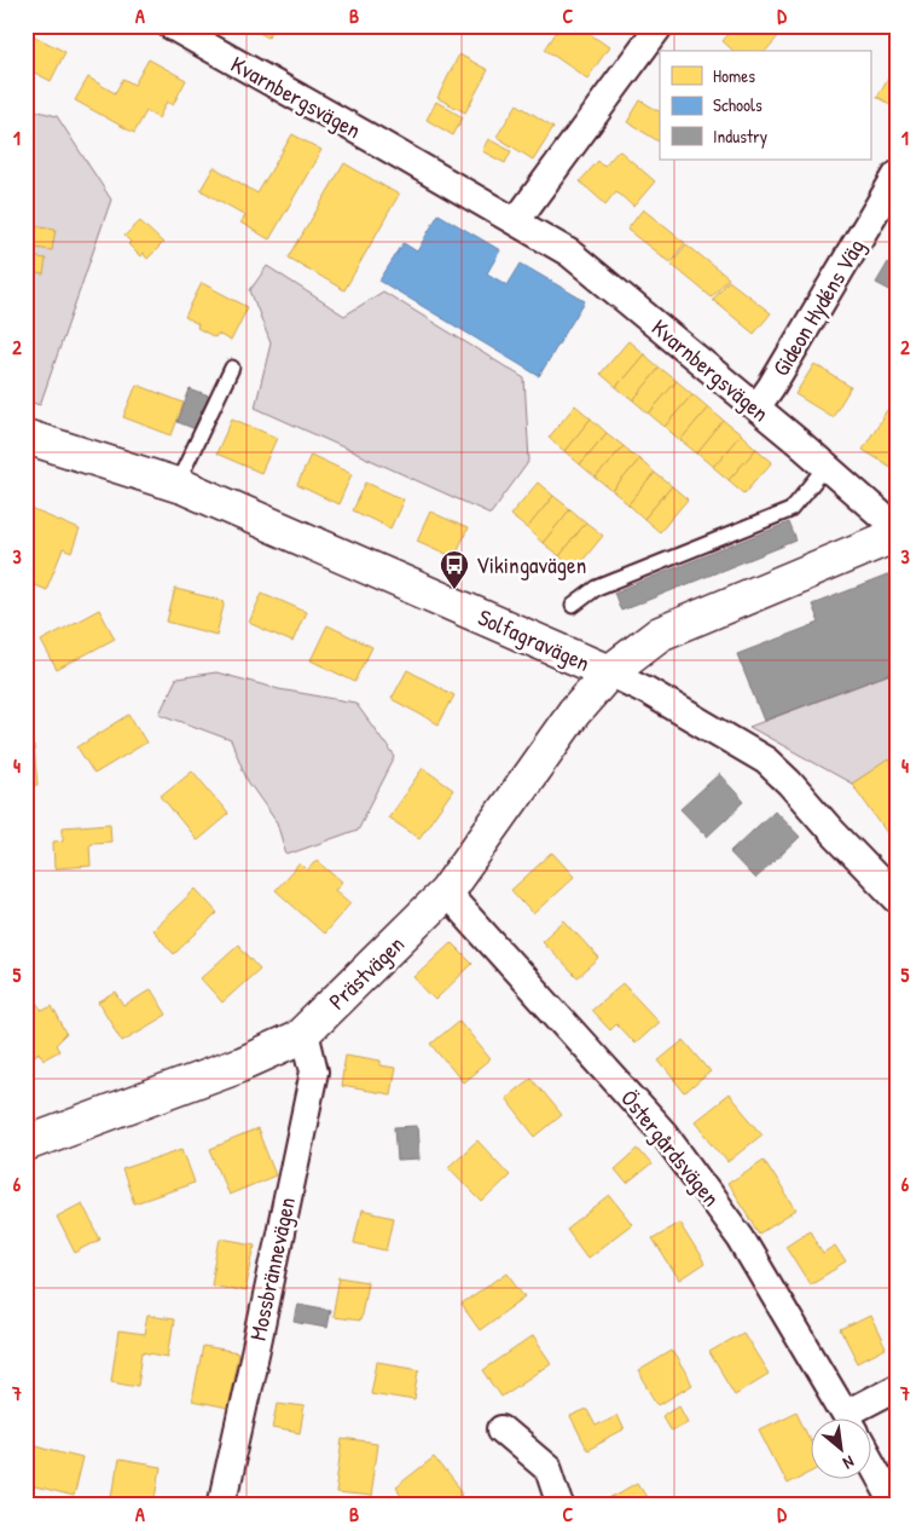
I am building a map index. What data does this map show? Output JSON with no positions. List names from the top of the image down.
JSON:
{
  "streets": {
    "street": [
      "Kvarnbergsvägen",
      "Gideon Hydéns Väg",
      "Solfagravägen",
      "Prästvägen",
      "Östergårdsvägen",
      "Mossbrännevägen"
    ]
  },
  "crossings": [
    ["Kvarnbergsvägen", "Gideon Hydéns Väg"],
    ["Solfagravägen", "Prästvägen"],
    ["Prästvägen", "Östergårdsvägen"],
    ["Prästvägen", "Mossbrännevägen"]
  ],
  "places": {
    "bus stop": ["Vikingavägen"]
  },
  "legend": ["Homes", "Schools", "Industry"],
  "north": "bottom right",
  "grid": {
    "columns": [
      "A",
      "B",
      "C",
      "D"
    ],
    "rows": [
      "1",
      "2",
      "3",
      "4",
      "5",
      "6",
      "7"
    ]
  }
}
